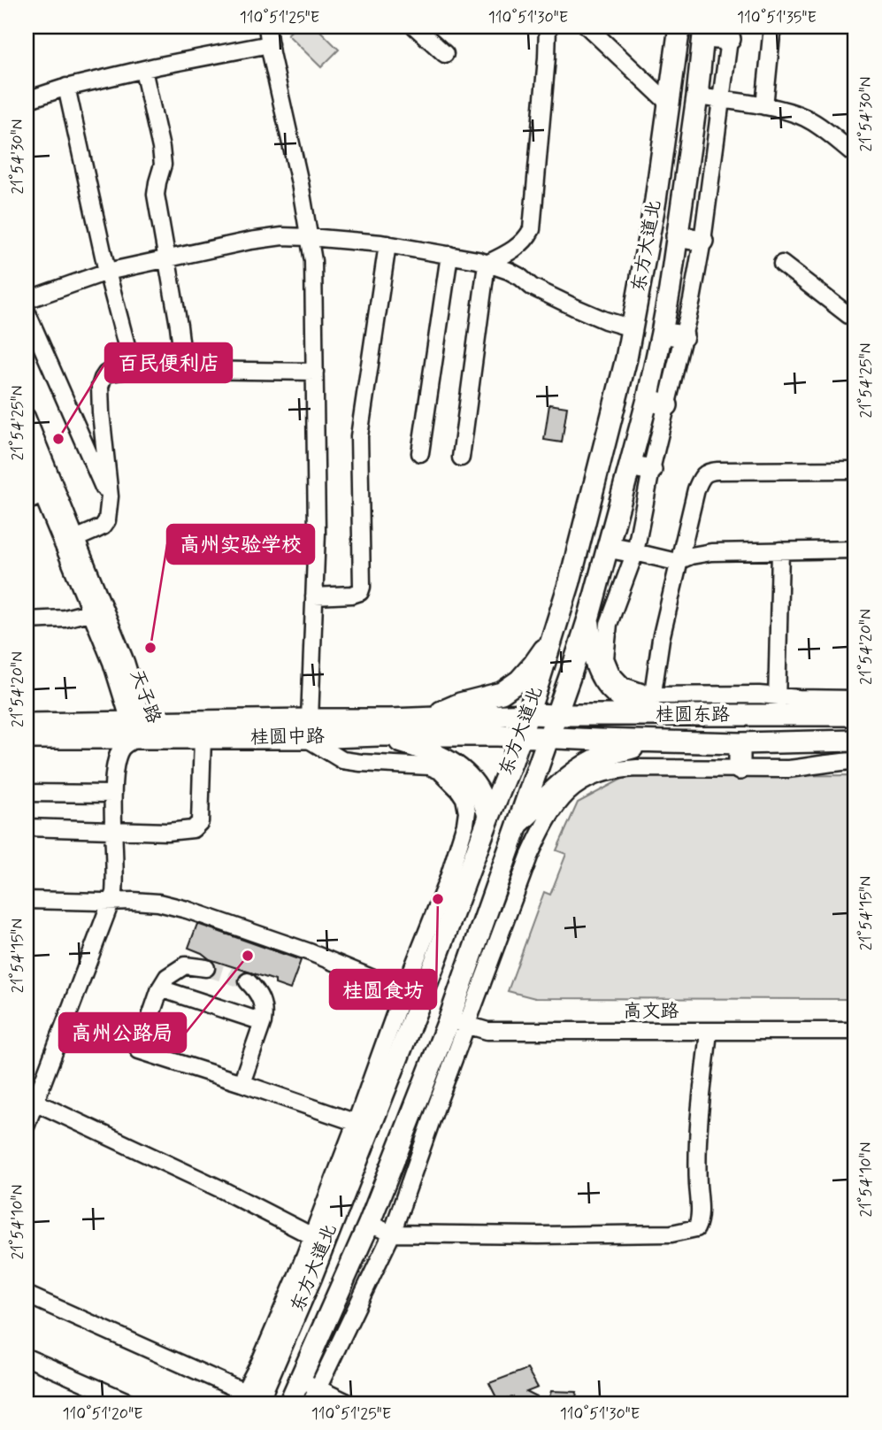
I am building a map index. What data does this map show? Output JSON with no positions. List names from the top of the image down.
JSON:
{
  "streets": {
    "main road": ["东方大道北", "桂圆东路", "桂圆中路"],
    "street": ["天子路", "高文路"]
  },
  "crossings": [
    ["东方大道北", "桂圆东路"],
    ["东方大道北", "桂圆中路"],
    ["东方大道北", "高文路"],
    ["天子路", "桂圆中路"],
    ["桂圆东路", "桂圆中路"]
  ],
  "places": [
    "百民便利店",
    "高州实验学校",
    "桂圆食坊",
    "高州公路局"
  ],
  "coordinates": [
    "110°51'25\"E",
    "110°51'30\"E",
    "110°51'35\"E",
    "21°54'30\"N",
    "21°54'25\"N",
    "21°54'20\"N",
    "21°54'15\"N",
    "21°54'10\"N",
    "110°51'20\"E"
  ]
}
